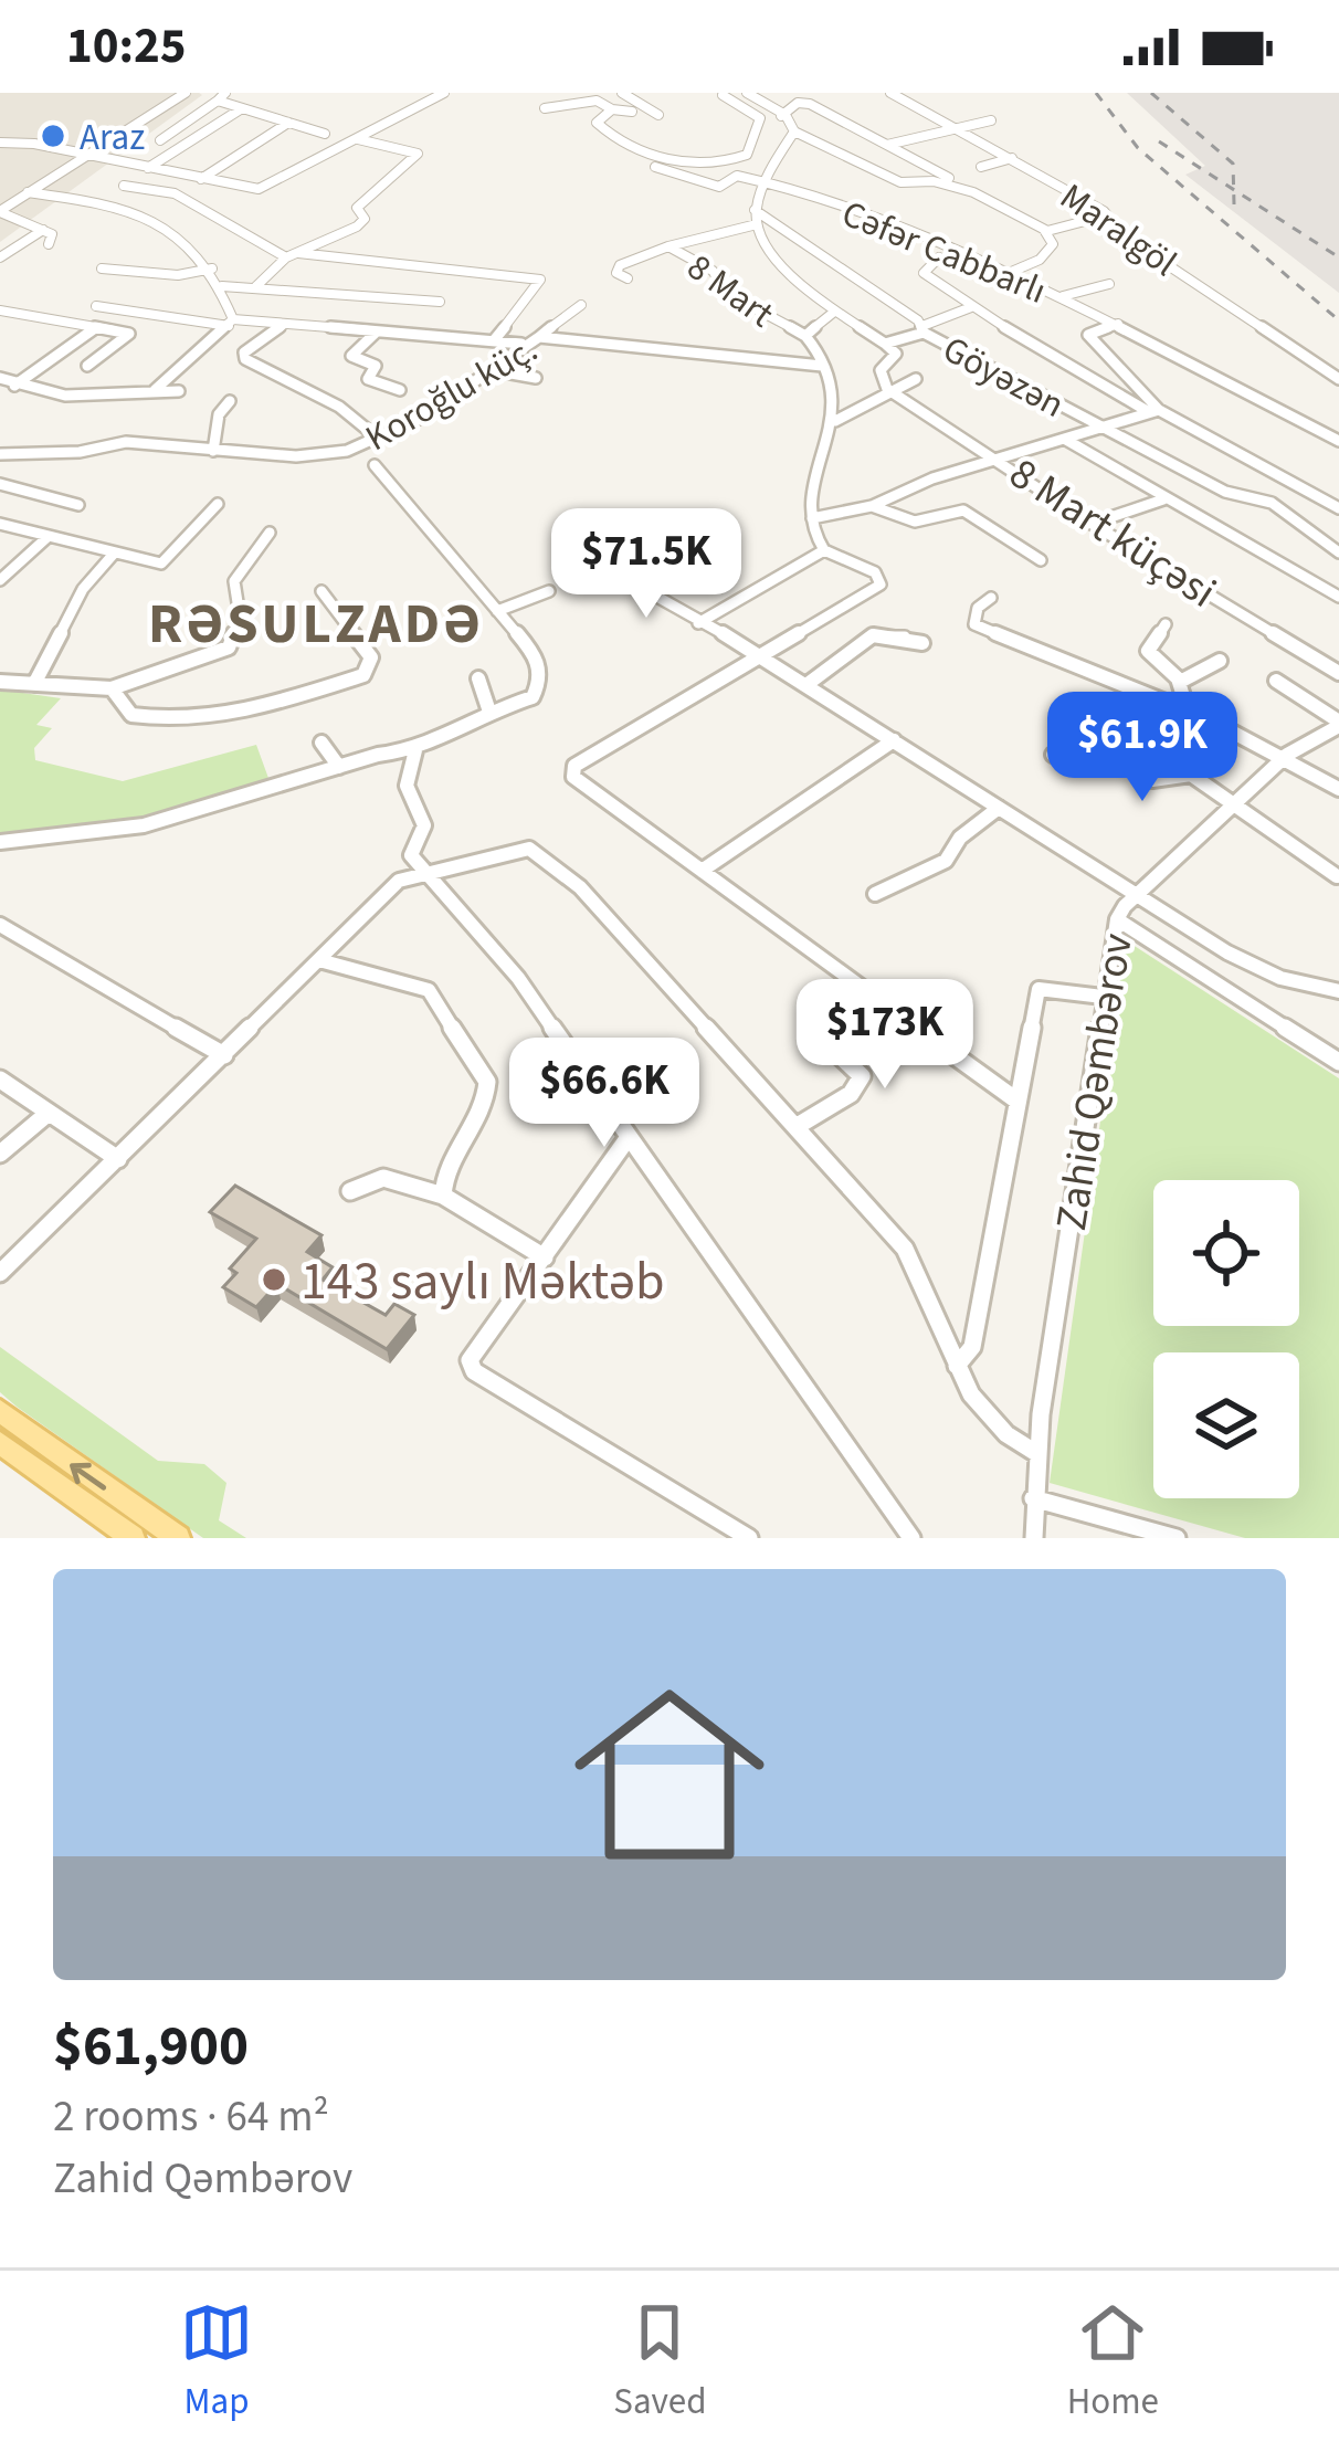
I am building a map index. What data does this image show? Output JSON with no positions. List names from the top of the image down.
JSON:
{
  "streets": {
    "street": [
      "Maralgöl",
      "Cəfər Cabbarlı",
      "8 Mart",
      "Göyəzən",
      "Koroğlu küç.",
      "8 Mart küçəsi",
      "Zahid Qəmbərov"
    ]
  },
  "crossings": [
    ["Cəfər Cabbarlı", "Göyəzən"],
    ["8 Mart", "Göyəzən"],
    ["Göyəzən", "8 Mart küçəsi"]
  ],
  "districts": ["RƏSULZADƏ"],
  "places": ["Araz", "143 saylı Məktəb"],
  "page": {
    "status": "10:25",
    "price": [
      "$71.5K",
      "$61.9K",
      "$173K",
      "$66.6K"
    ],
    "list": [
      {
        "name": "$61,900",
        "note": "2 rooms · 64 m² · Zahid Qəmbərov"
      }
    ],
    "tabs": ["Map", "Saved", "Home"]
  }
}
